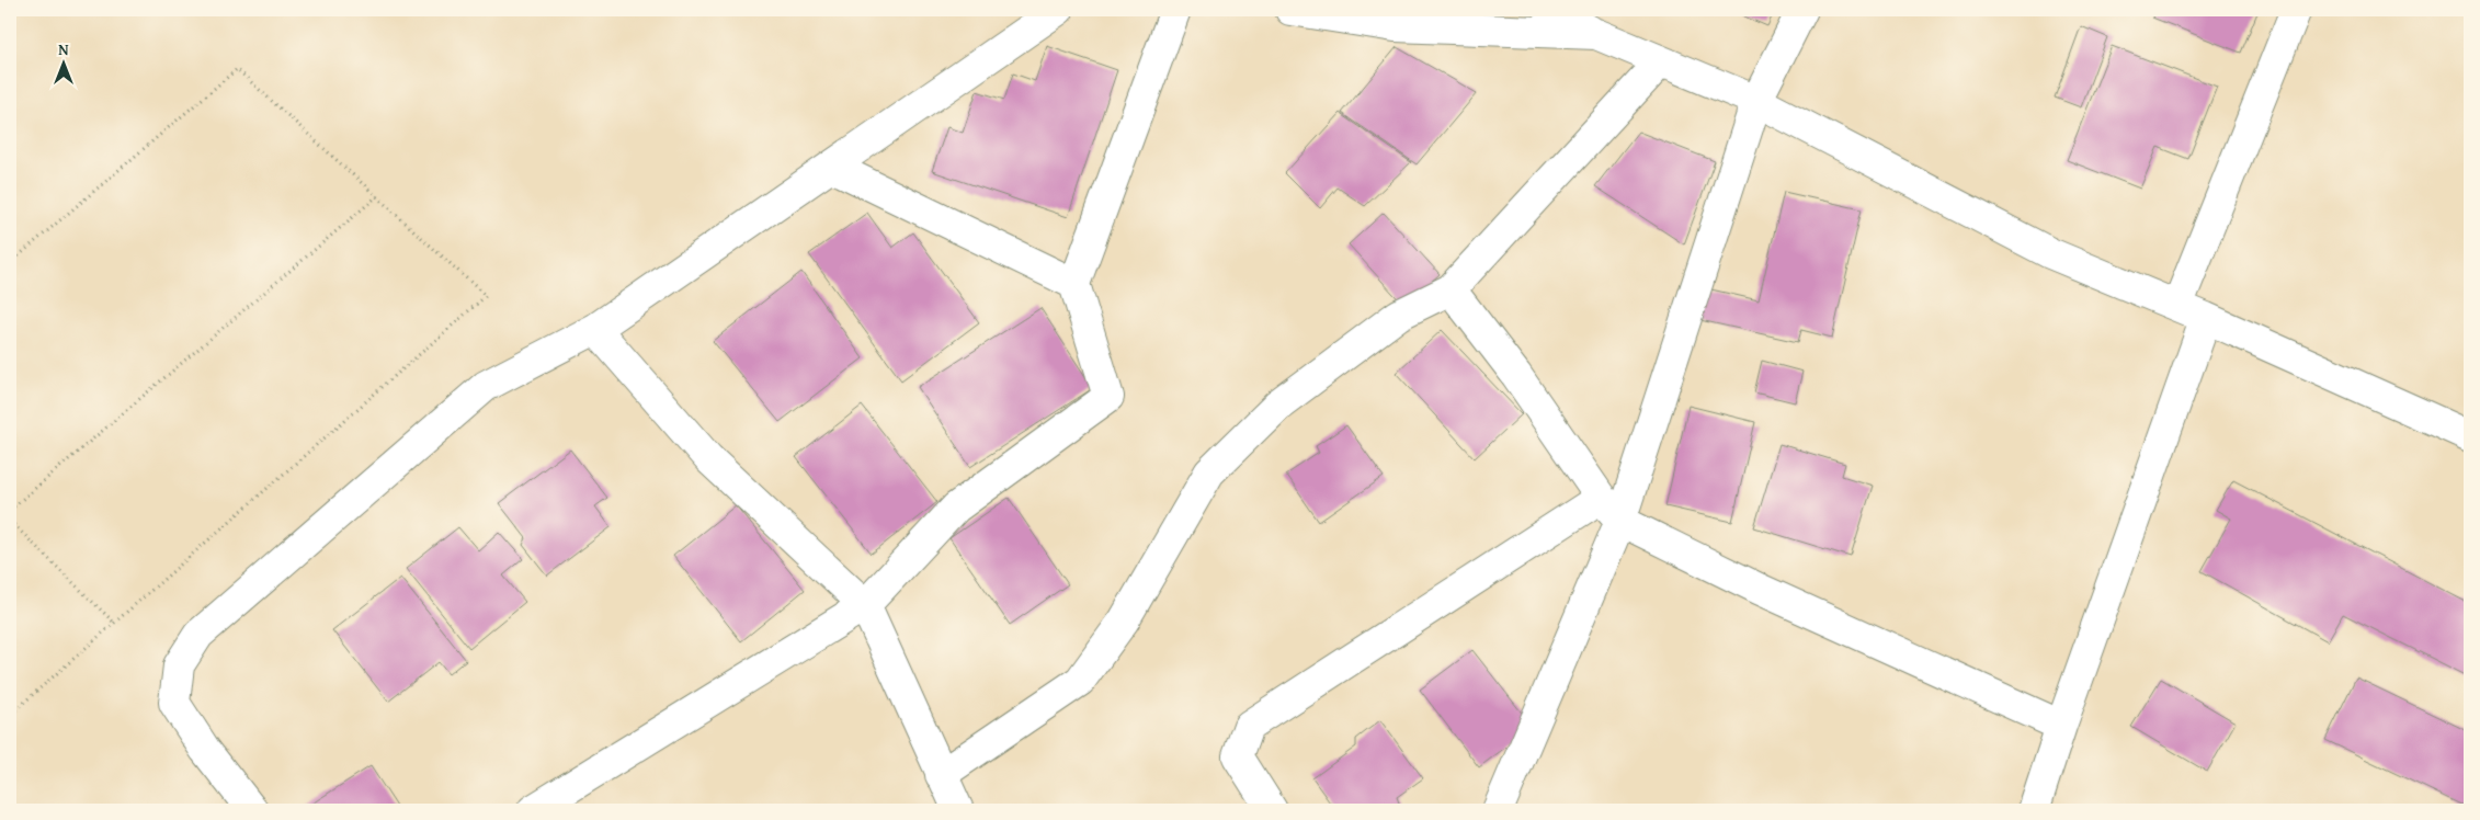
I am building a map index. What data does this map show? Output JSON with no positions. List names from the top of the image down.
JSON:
{
  "north": "top"
}
